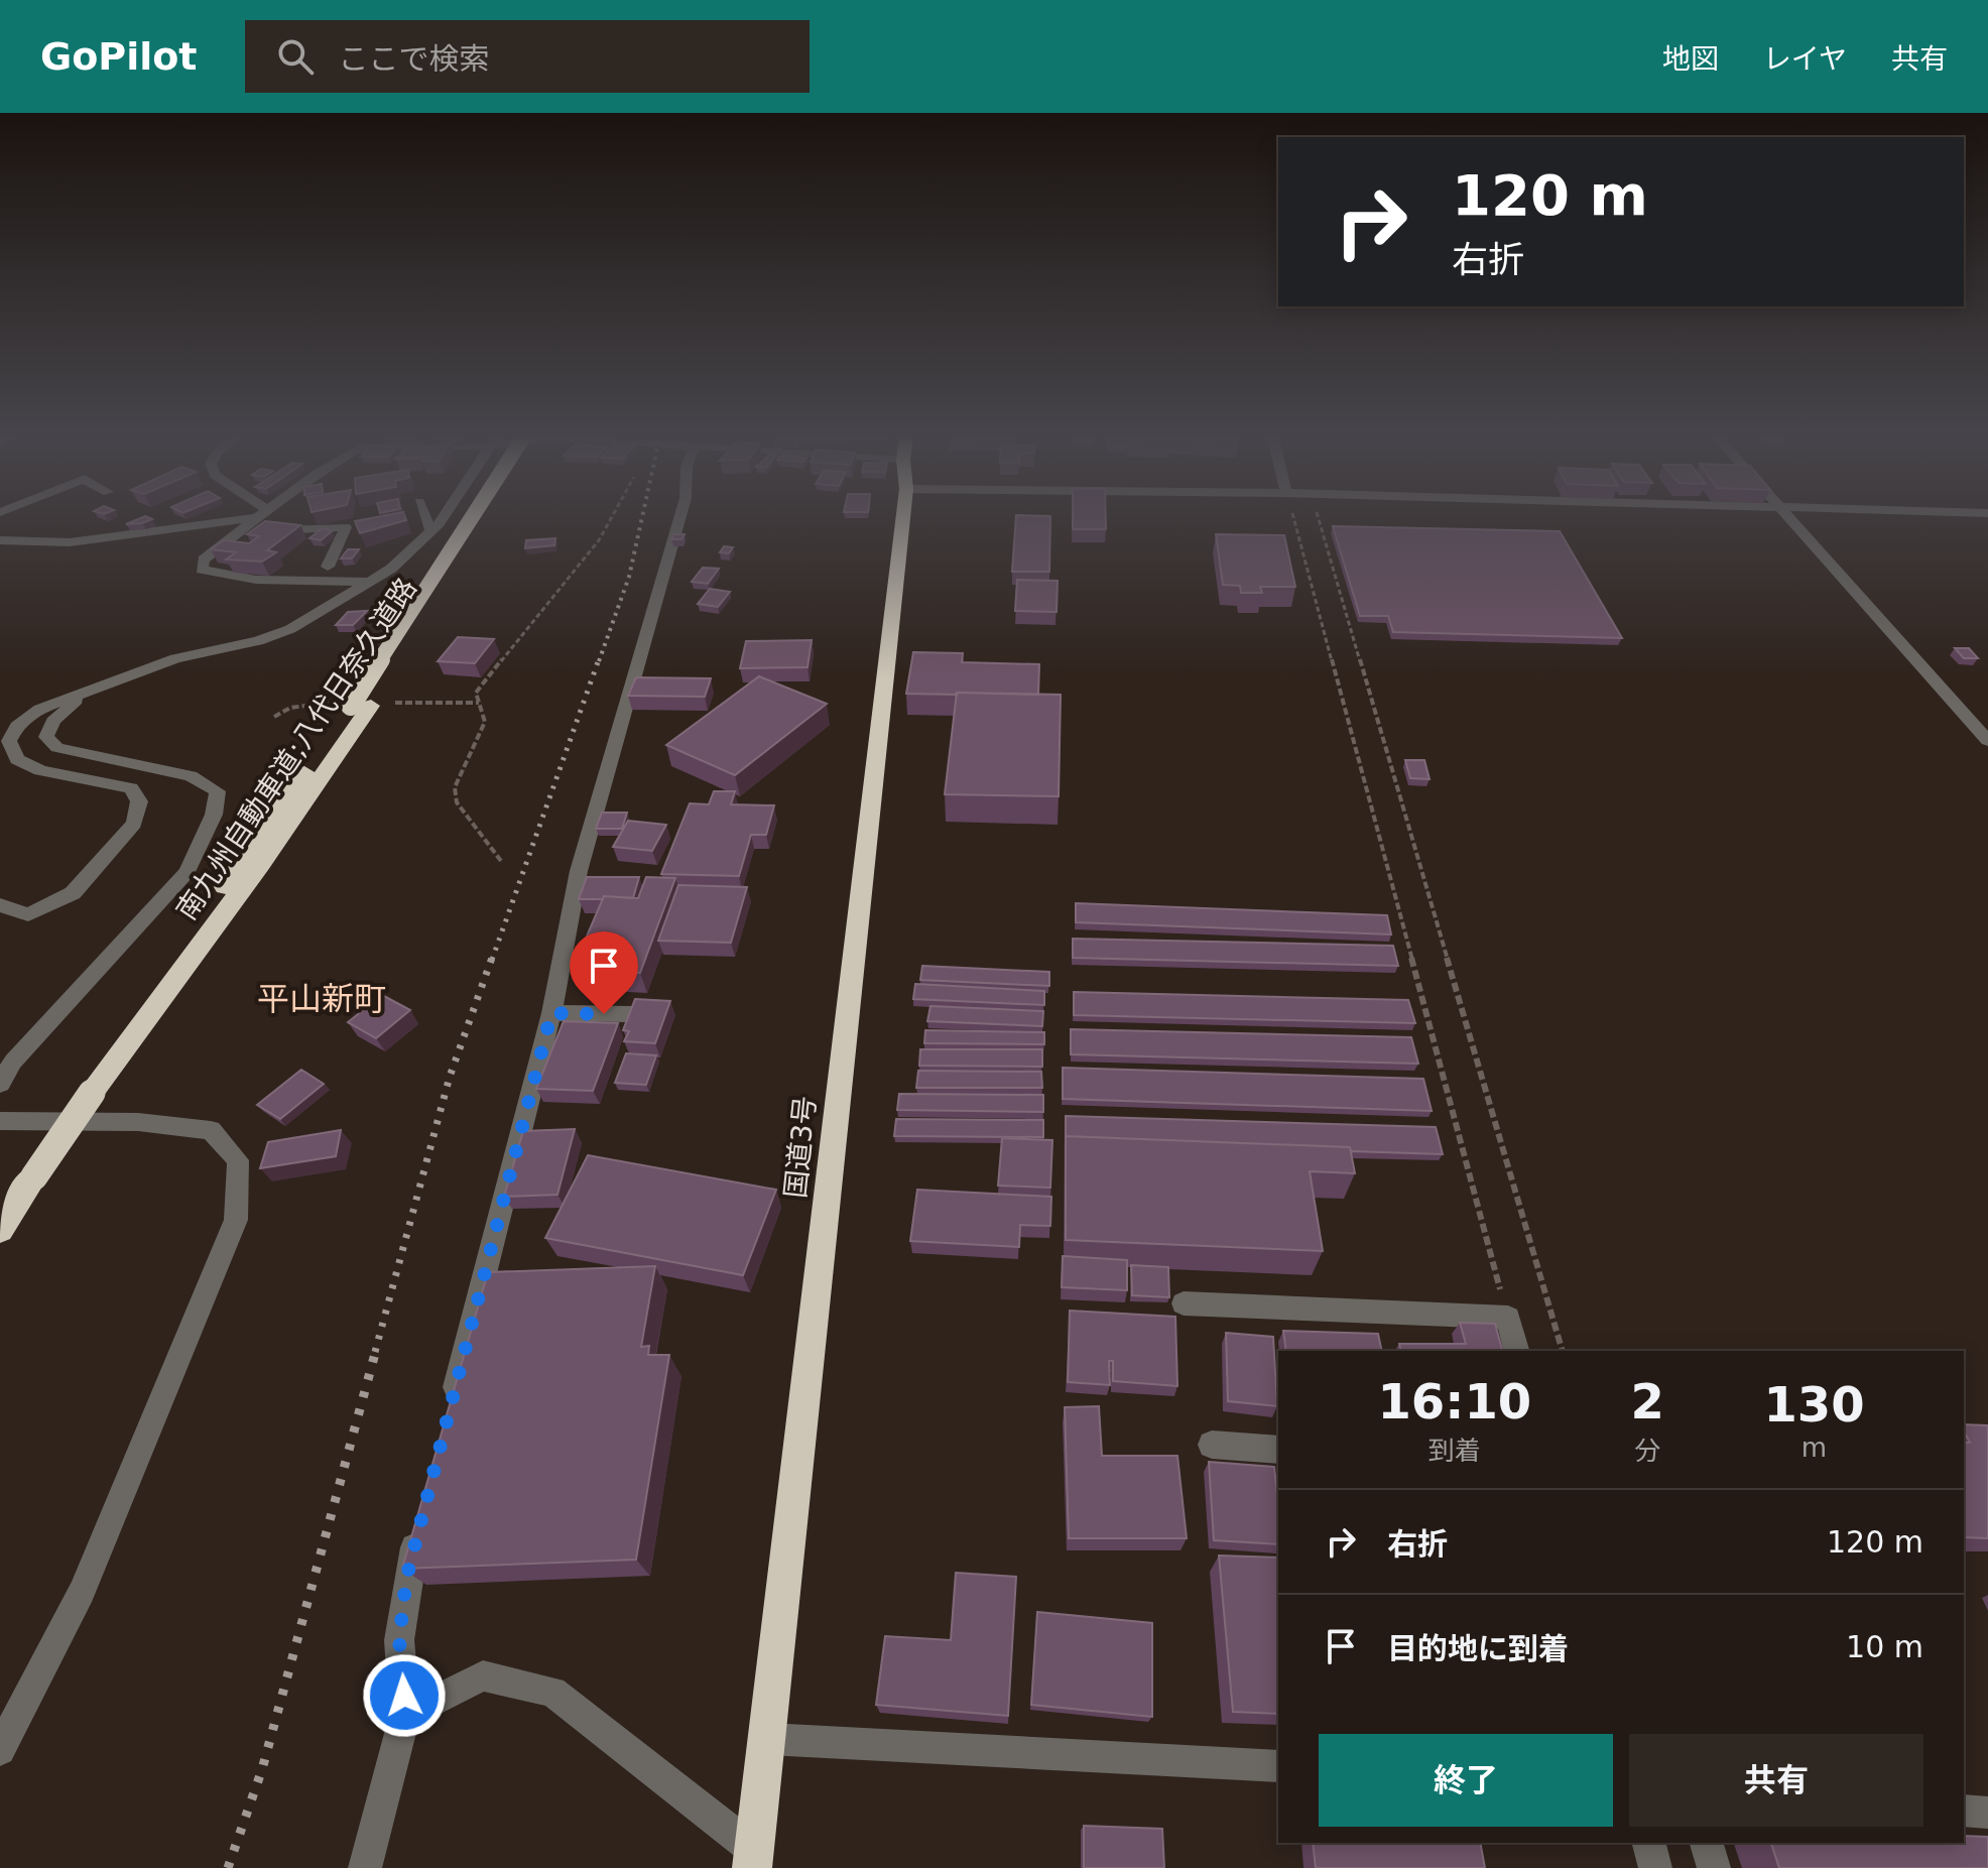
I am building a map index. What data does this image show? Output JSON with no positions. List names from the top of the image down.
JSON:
{
  "streets": {
    "highway": ["南九州自動車道;八代日奈久道路", "国道3号"]
  },
  "districts": ["平山新町"],
  "page": {
    "header": "GoPilot",
    "search": "ここで検索",
    "nav": ["地図", "レイヤ", "共有"],
    "turn": ["120 m", "右折"],
    "eta": [
      "16:10",
      "到着",
      "2",
      "分",
      "130",
      "m"
    ],
    "list": [
      {
        "name": "右折",
        "value": "120 m"
      },
      {
        "name": "目的地に到着",
        "value": "10 m"
      }
    ],
    "buttons": ["終了", "共有"]
  }
}
